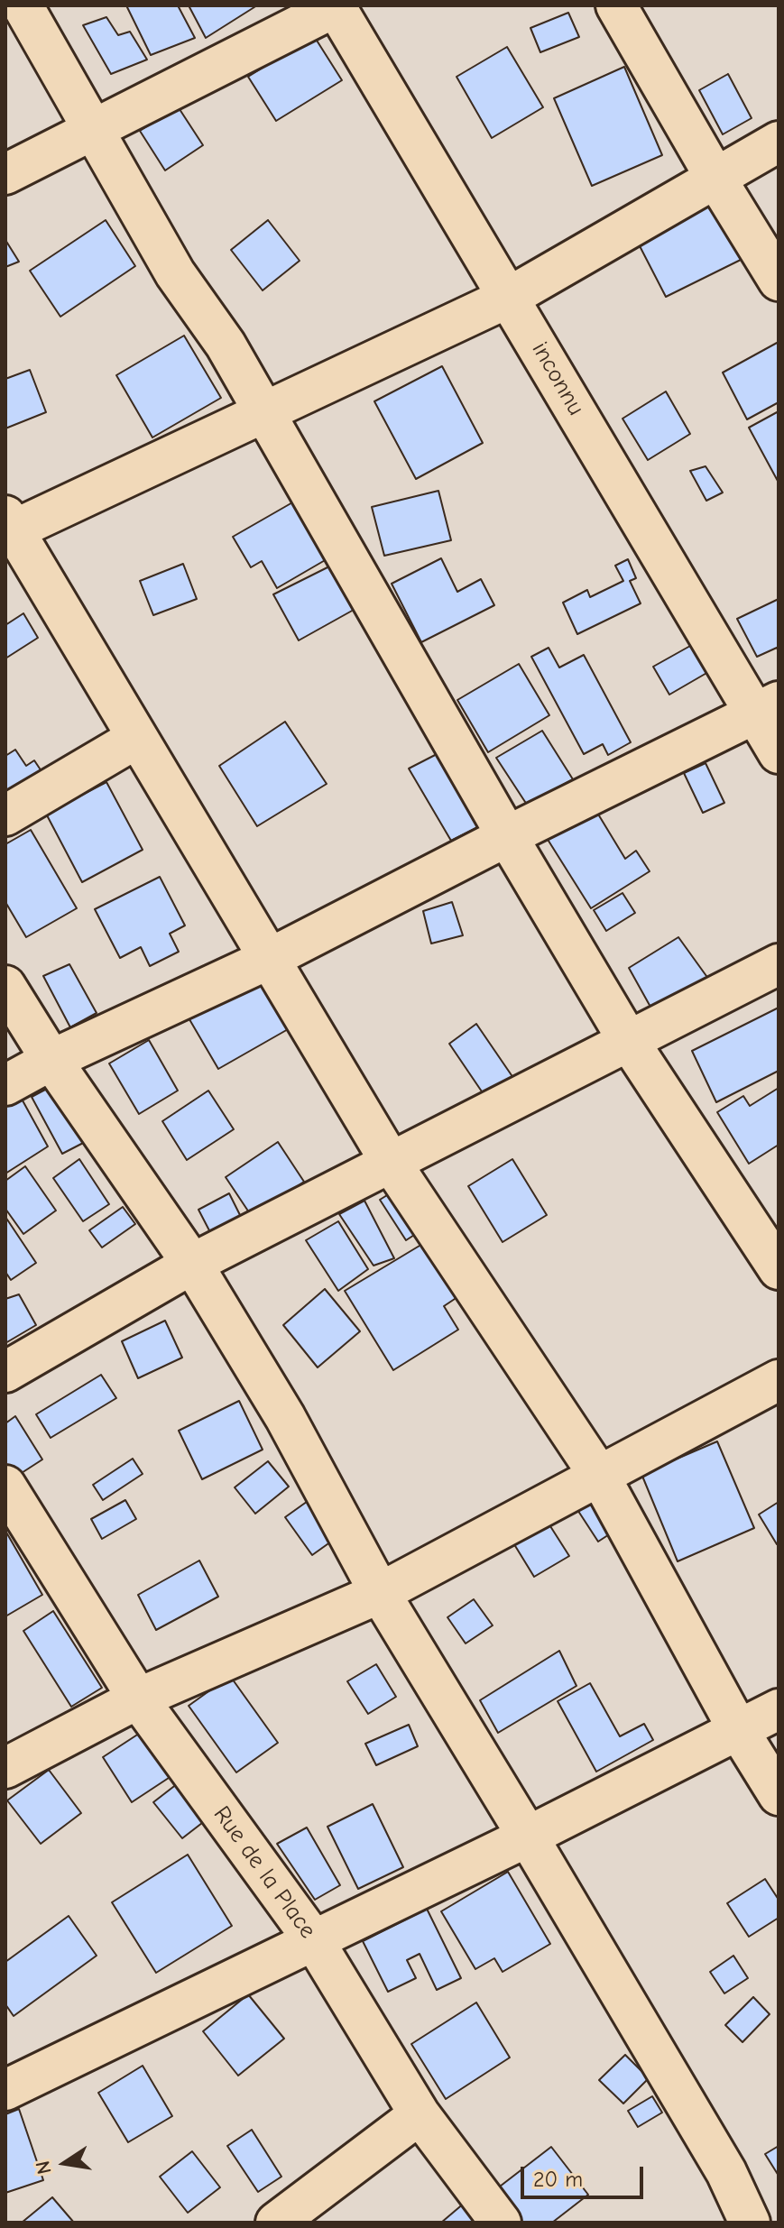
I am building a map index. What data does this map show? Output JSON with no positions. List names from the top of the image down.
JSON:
{
  "streets": {
    "street": ["inconnu", "Rue de la Place"]
  },
  "scale_bar": "20 m",
  "north": "left"
}
